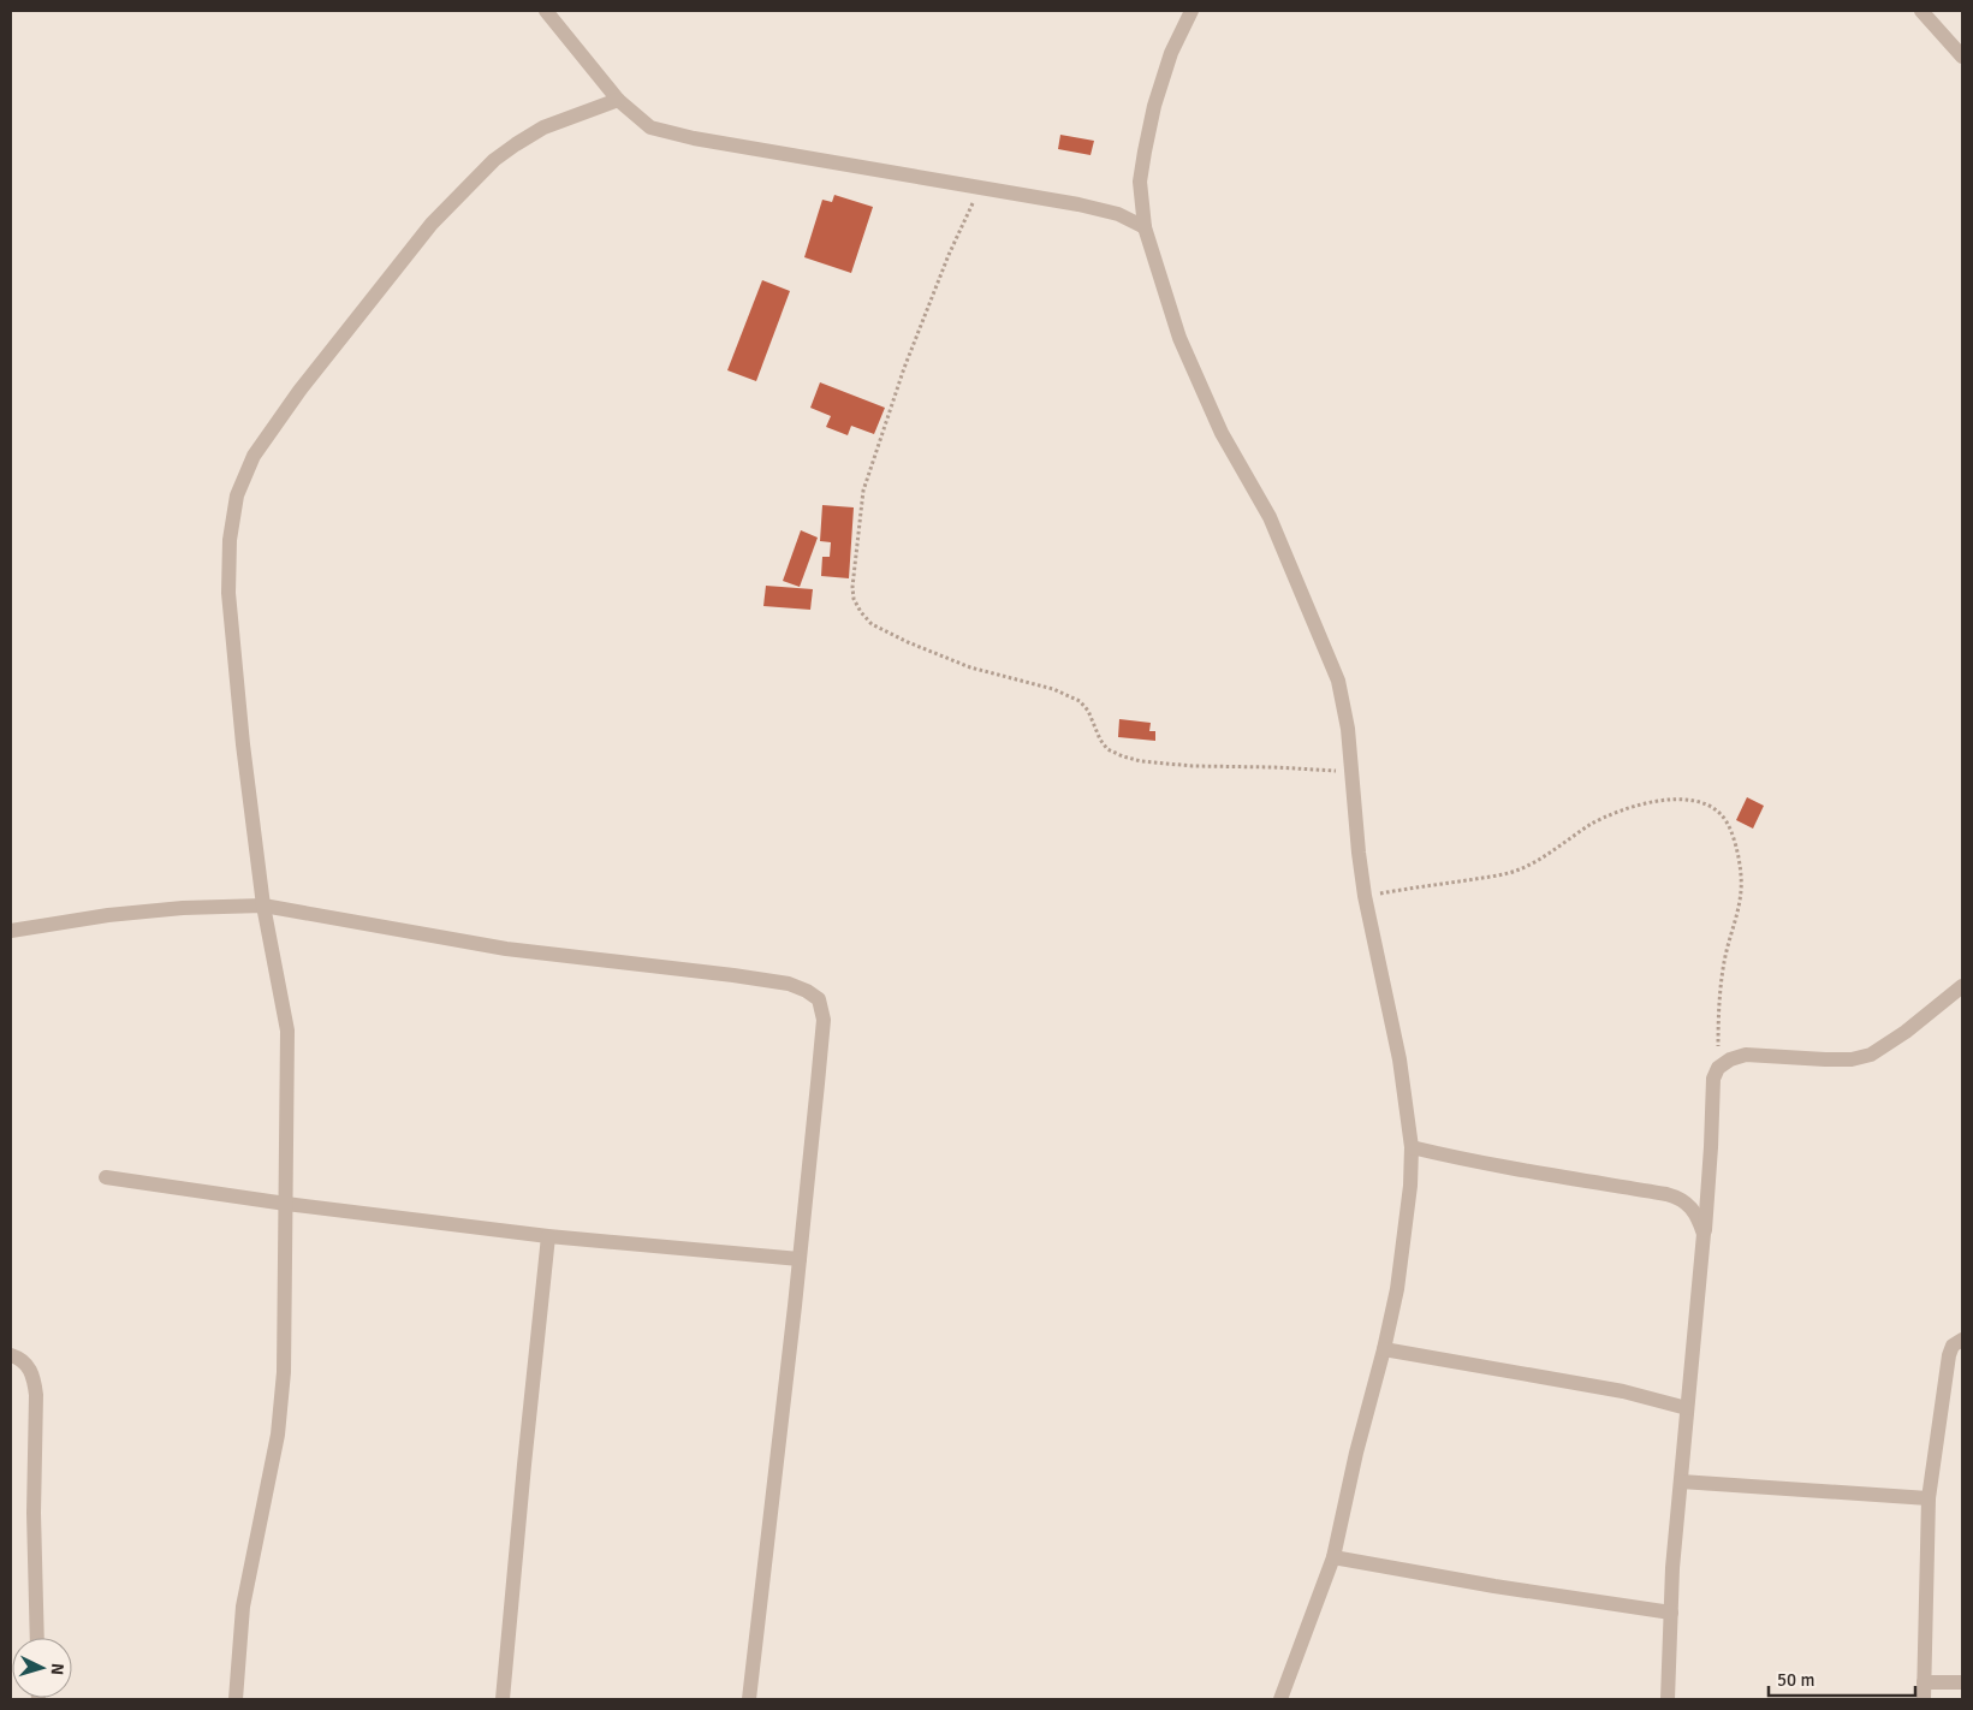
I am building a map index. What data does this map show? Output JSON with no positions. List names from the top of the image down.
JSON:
{
  "scale_bar": "50 m",
  "north": "right"
}
